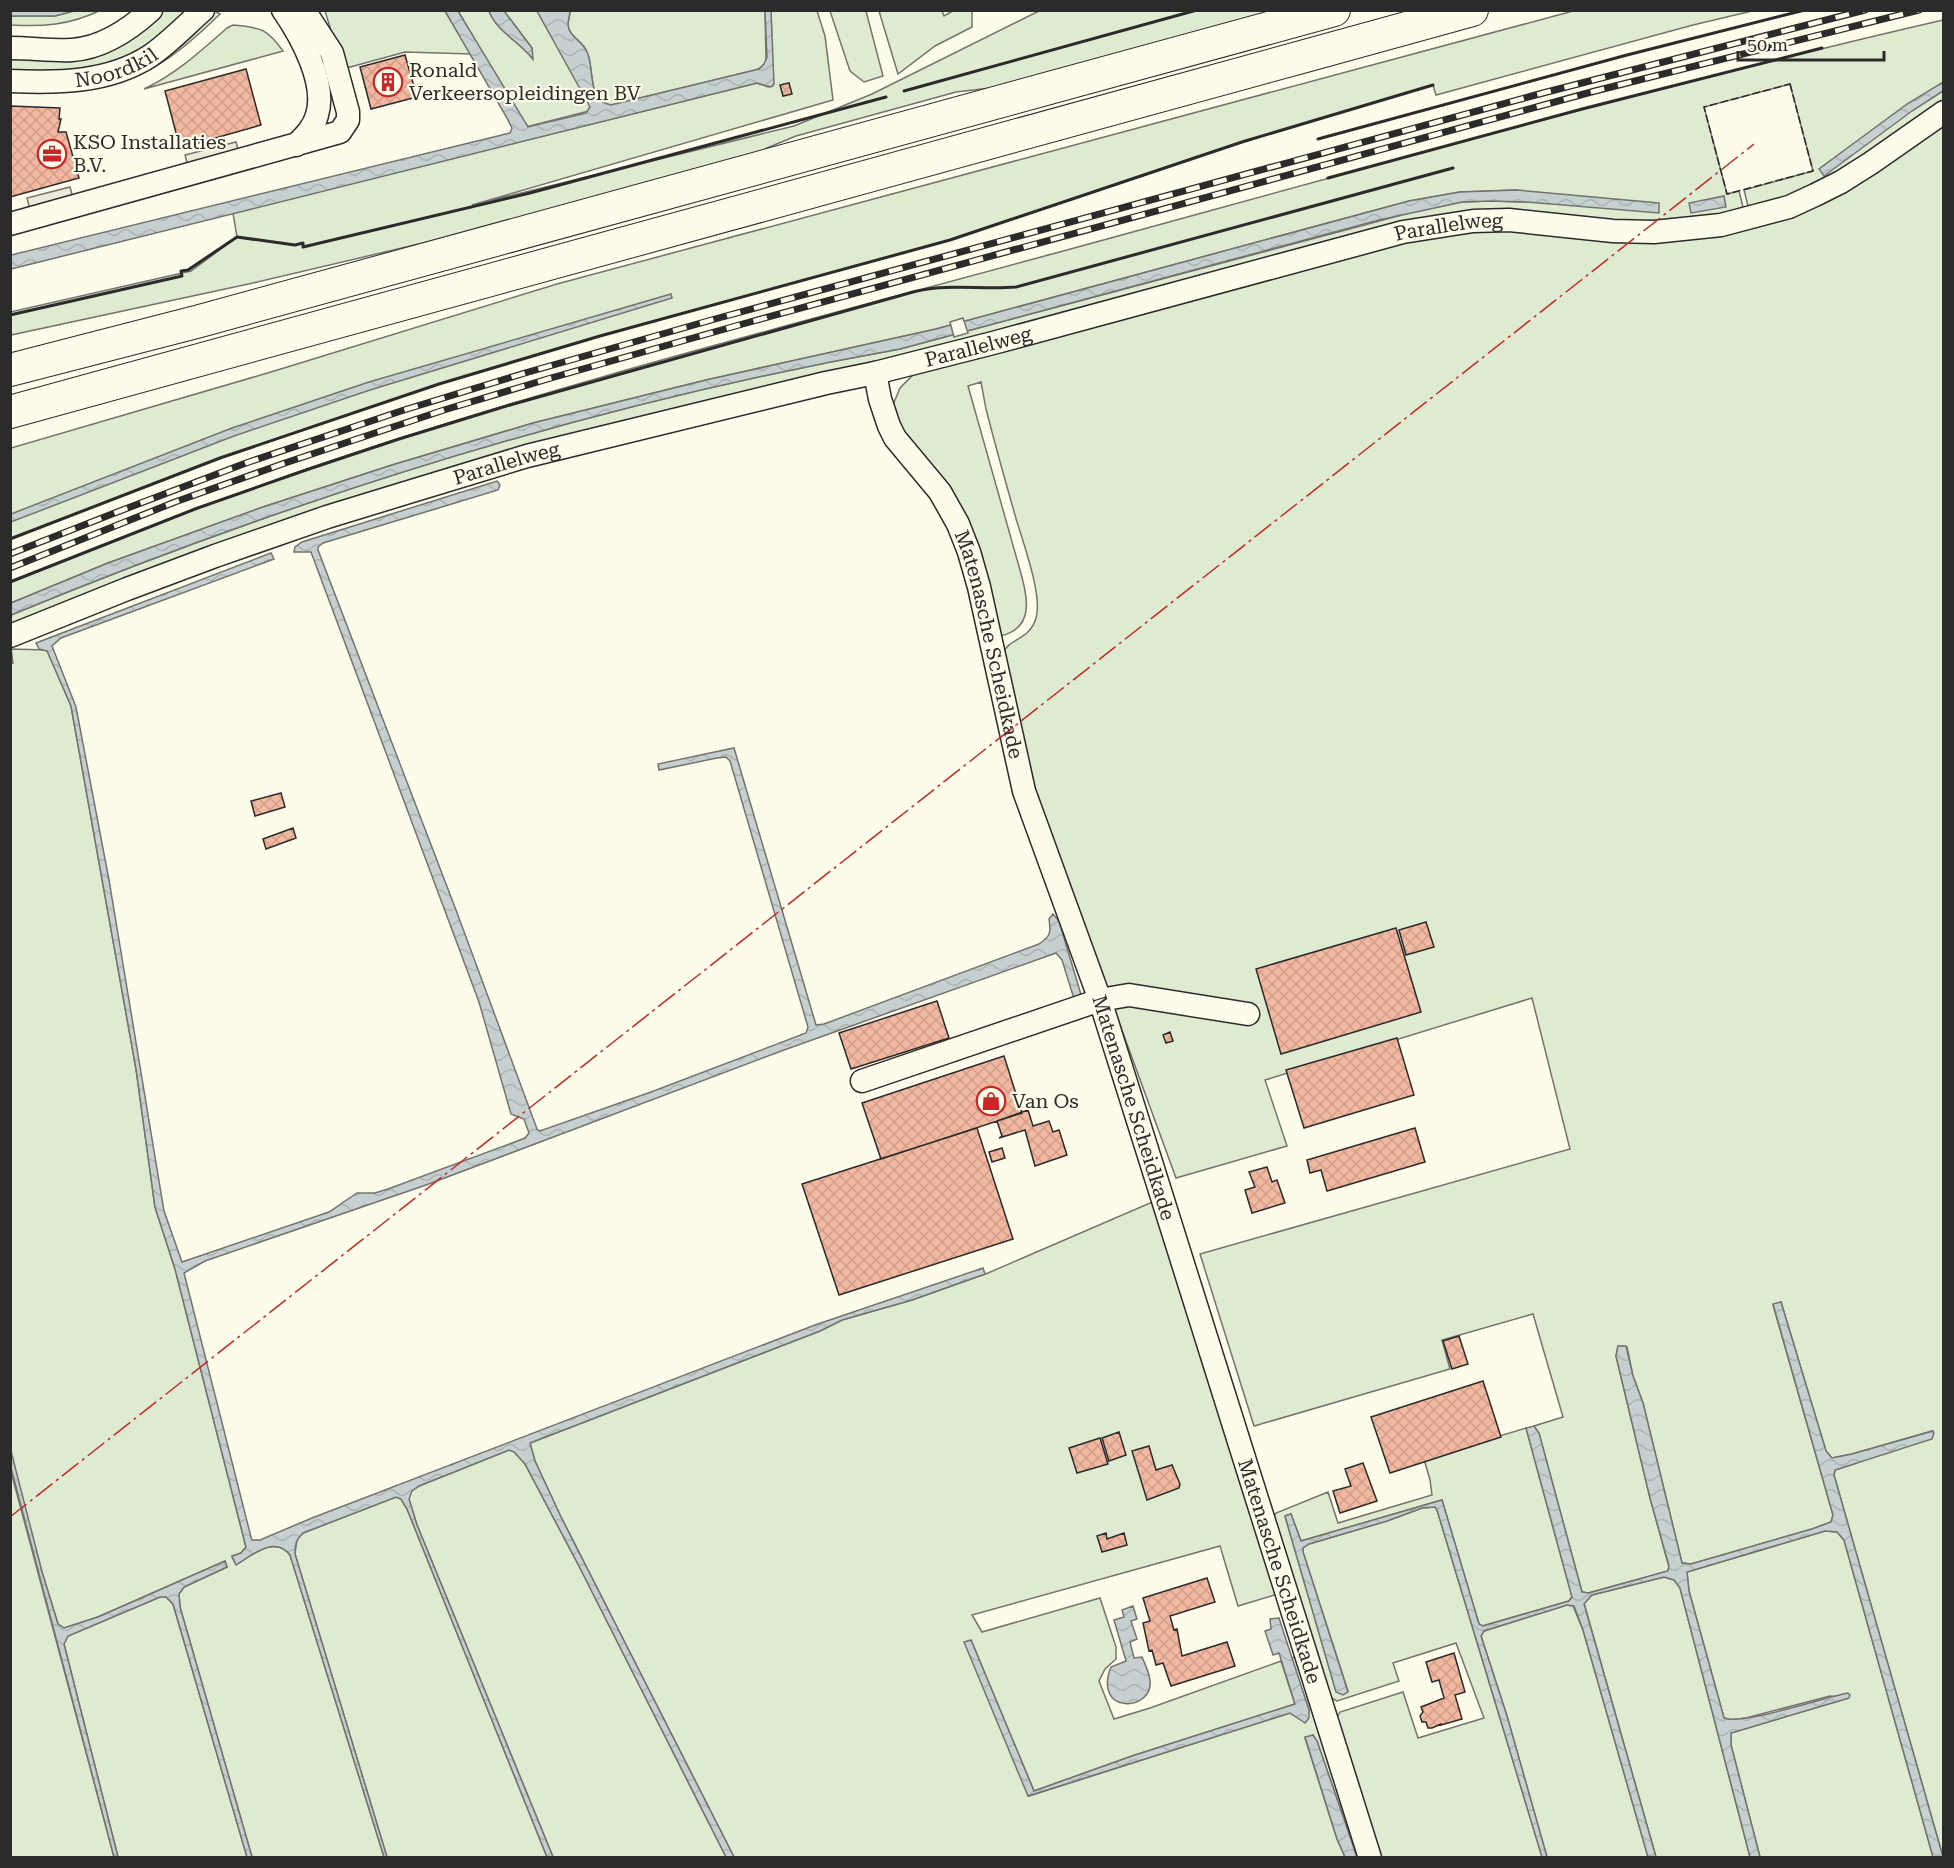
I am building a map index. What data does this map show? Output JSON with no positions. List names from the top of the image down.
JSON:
{
  "streets": {
    "street": ["Noordkil", "Parallelweg", "Matenasche Scheidkade"]
  },
  "crossings": [
    ["Parallelweg", "Matenasche Scheidkade"]
  ],
  "places": {
    "building": ["Ronald Verkeersopleidingen BV"],
    "office": ["KSO Installaties B.V."],
    "shop": ["Van Os"]
  },
  "scale_bar": "50 m"
}
